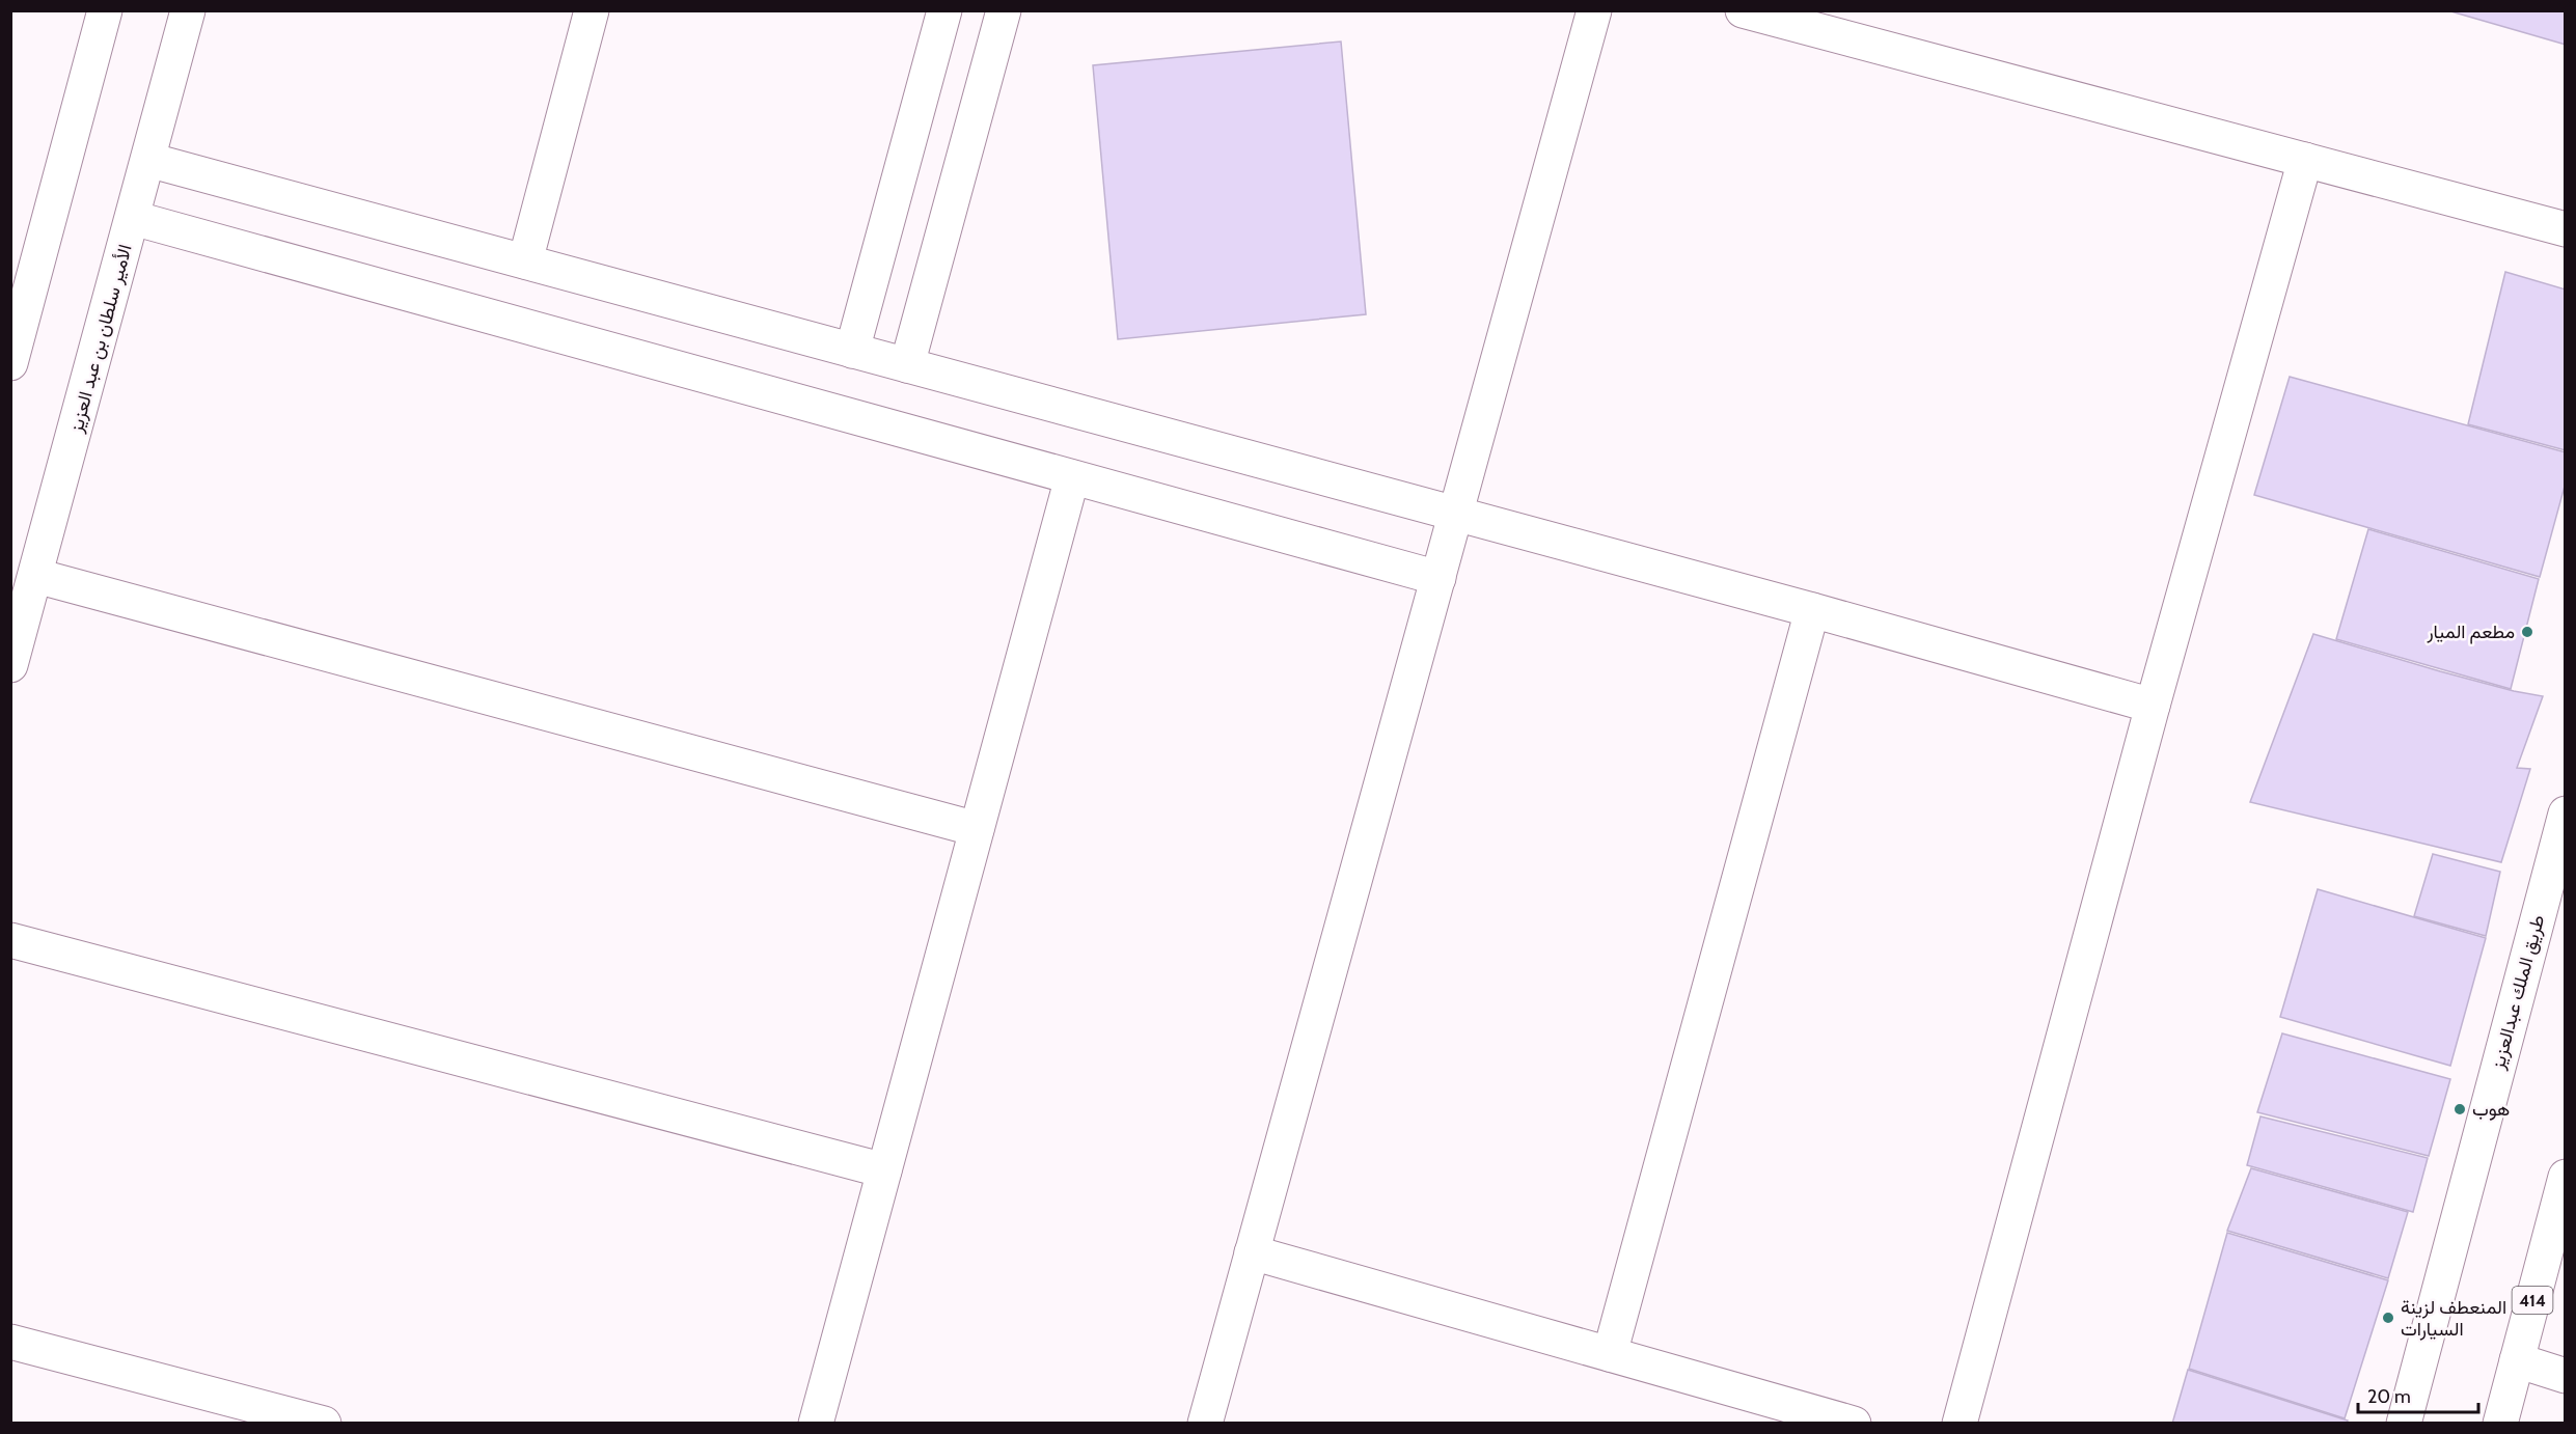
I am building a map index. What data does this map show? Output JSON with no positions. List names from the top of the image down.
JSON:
{
  "streets": {
    "main road": ["الأمير سلطان بن عبد العزيز", "طريق الملك عبدالعزيز", "414"]
  },
  "places": ["مطعم الميار", "هوب", "المنعطف لزينة السيارات"],
  "scale_bar": "20 m"
}
